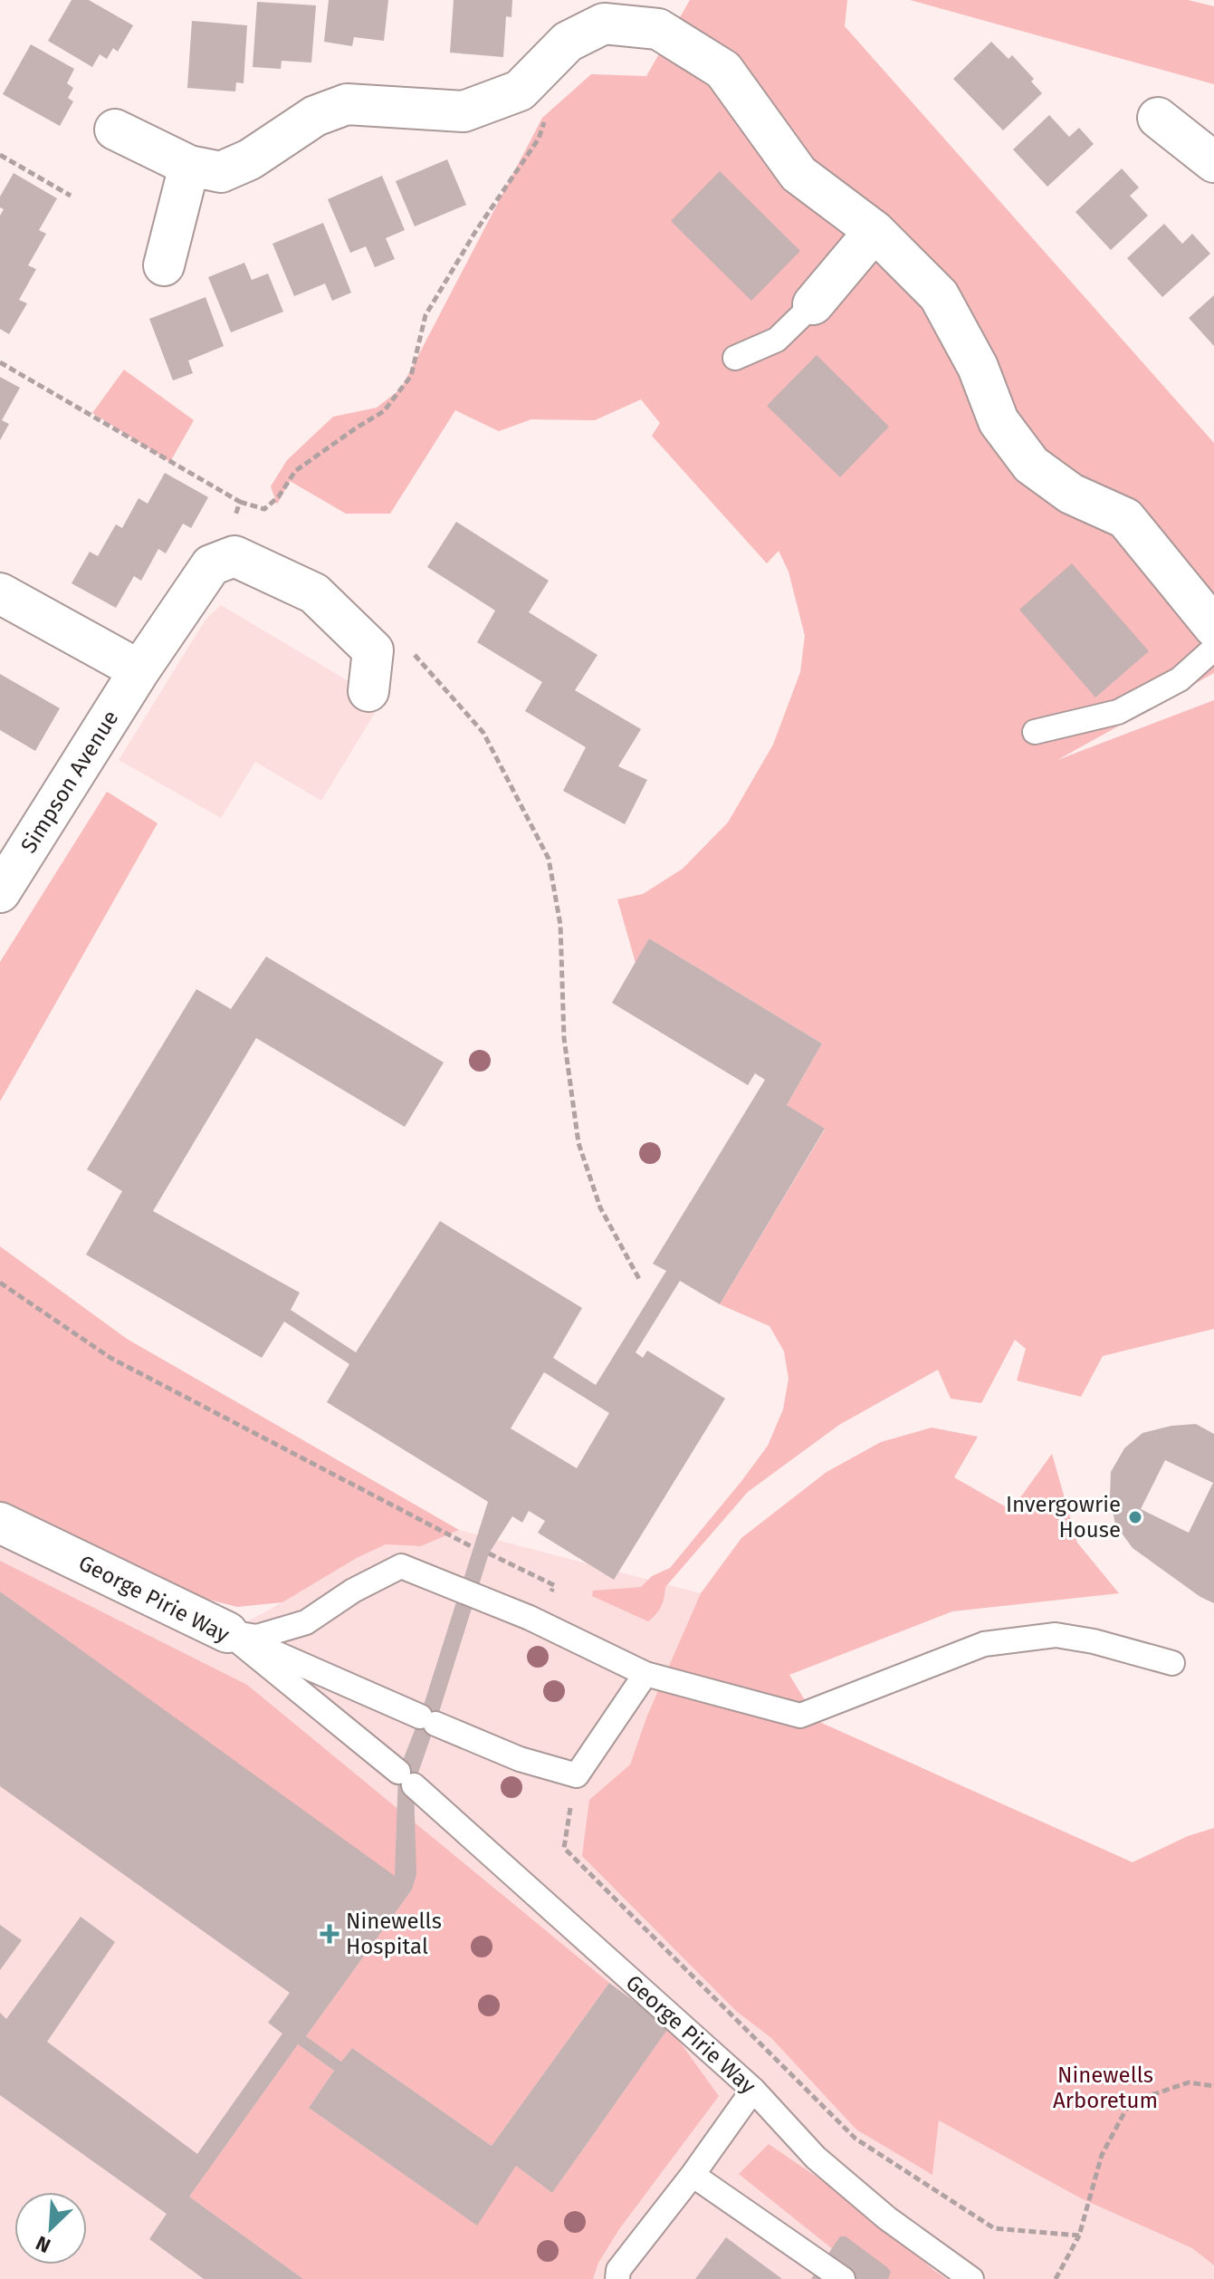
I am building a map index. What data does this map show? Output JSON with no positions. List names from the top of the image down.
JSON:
{
  "streets": {
    "street": ["Simpson Avenue", "George Pirie Way"]
  },
  "parks": ["Ninewells Arboretum"],
  "places": {
    "other": ["Invergowrie House"],
    "health": ["Ninewells Hospital"]
  },
  "north": "bottom left"
}
